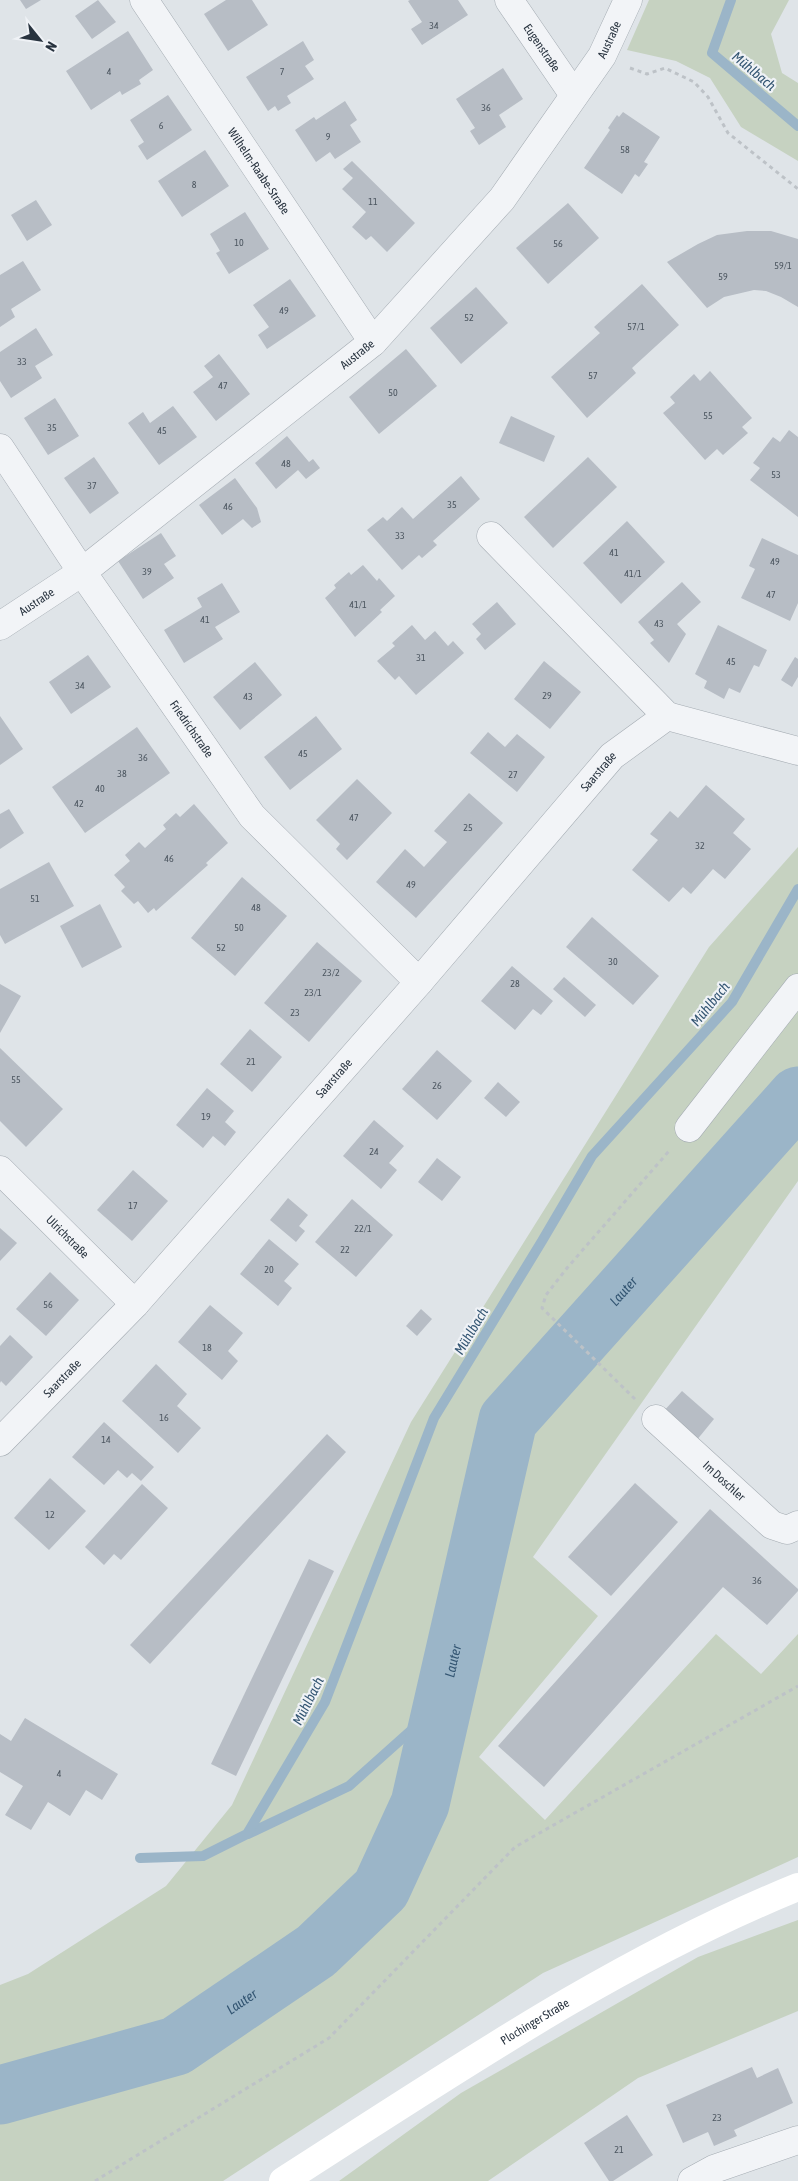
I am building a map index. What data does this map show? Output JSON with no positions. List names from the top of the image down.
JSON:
{
  "streets": {
    "main road": ["Plochinger Straße"],
    "street": [
      "Austraße",
      "Eugenstraße",
      "Wilhelm-Raabe-Straße",
      "Friedrichstraße",
      "Saarstraße",
      "Ulrichstraße",
      "Im Doschler"
    ]
  },
  "crossings": [
    ["Austraße", "Eugenstraße"],
    ["Austraße", "Wilhelm-Raabe-Straße"],
    ["Austraße", "Friedrichstraße"],
    ["Friedrichstraße", "Saarstraße"],
    ["Saarstraße", "Ulrichstraße"]
  ],
  "water": ["Mühlbach", "Lauter"],
  "house_numbers": [
    "34",
    "4",
    "7",
    "36",
    "6",
    "9",
    "58",
    "8",
    "11",
    "10",
    "56",
    "59/1",
    "59",
    "49",
    "52",
    "57/1",
    "33",
    "57",
    "47",
    "50",
    "55",
    "35",
    "45",
    "48",
    "53",
    "37",
    "35",
    "46",
    "33",
    "41",
    "49",
    "39",
    "41/1",
    "47",
    "41/1",
    "41",
    "43",
    "31",
    "45",
    "34",
    "29",
    "43",
    "45",
    "36",
    "38",
    "27",
    "40",
    "42",
    "47",
    "25",
    "32",
    "46",
    "49",
    "51",
    "48",
    "50",
    "52",
    "30",
    "23/2",
    "28",
    "23/1",
    "23",
    "21",
    "55",
    "26",
    "19",
    "24",
    "17",
    "22/1",
    "22",
    "20",
    "56",
    "18",
    "16",
    "14",
    "12",
    "36",
    "4",
    "23",
    "21"
  ],
  "north": "bottom right"
}
